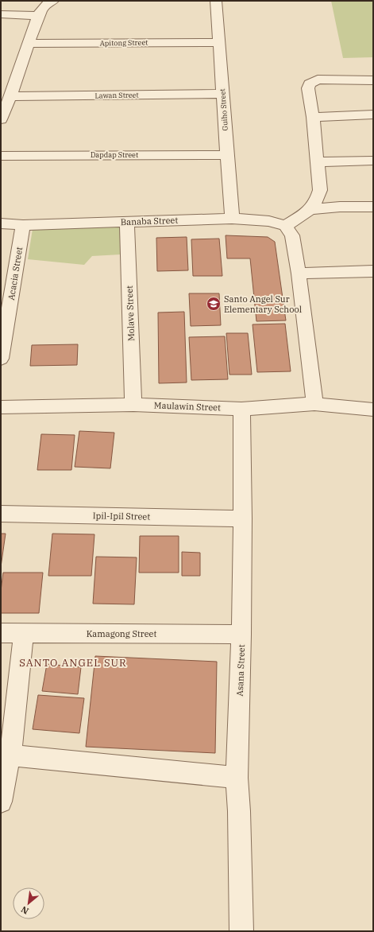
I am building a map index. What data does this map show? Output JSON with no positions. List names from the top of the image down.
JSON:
{
  "streets": {
    "street": [
      "Apitong Street",
      "Lawan Street",
      "Guiho Street",
      "Dapdap Street",
      "Banaba Street",
      "Acacia Street",
      "Molave Street",
      "Maulawin Street",
      "Ipil-Ipil Street",
      "Kamagong Street",
      "Asana Street"
    ]
  },
  "crossings": [
    ["Apitong Street", "Guiho Street"],
    ["Lawan Street", "Guiho Street"],
    ["Guiho Street", "Dapdap Street"],
    ["Guiho Street", "Banaba Street"],
    ["Banaba Street", "Acacia Street"],
    ["Banaba Street", "Molave Street"],
    ["Molave Street", "Maulawin Street"],
    ["Maulawin Street", "Asana Street"],
    ["Ipil-Ipil Street", "Asana Street"],
    ["Kamagong Street", "Asana Street"]
  ],
  "districts": ["SANTO ANGEL SUR"],
  "places": {
    "school or university": ["Santo Angel Sur Elementary School"]
  },
  "north": "bottom left"
}
